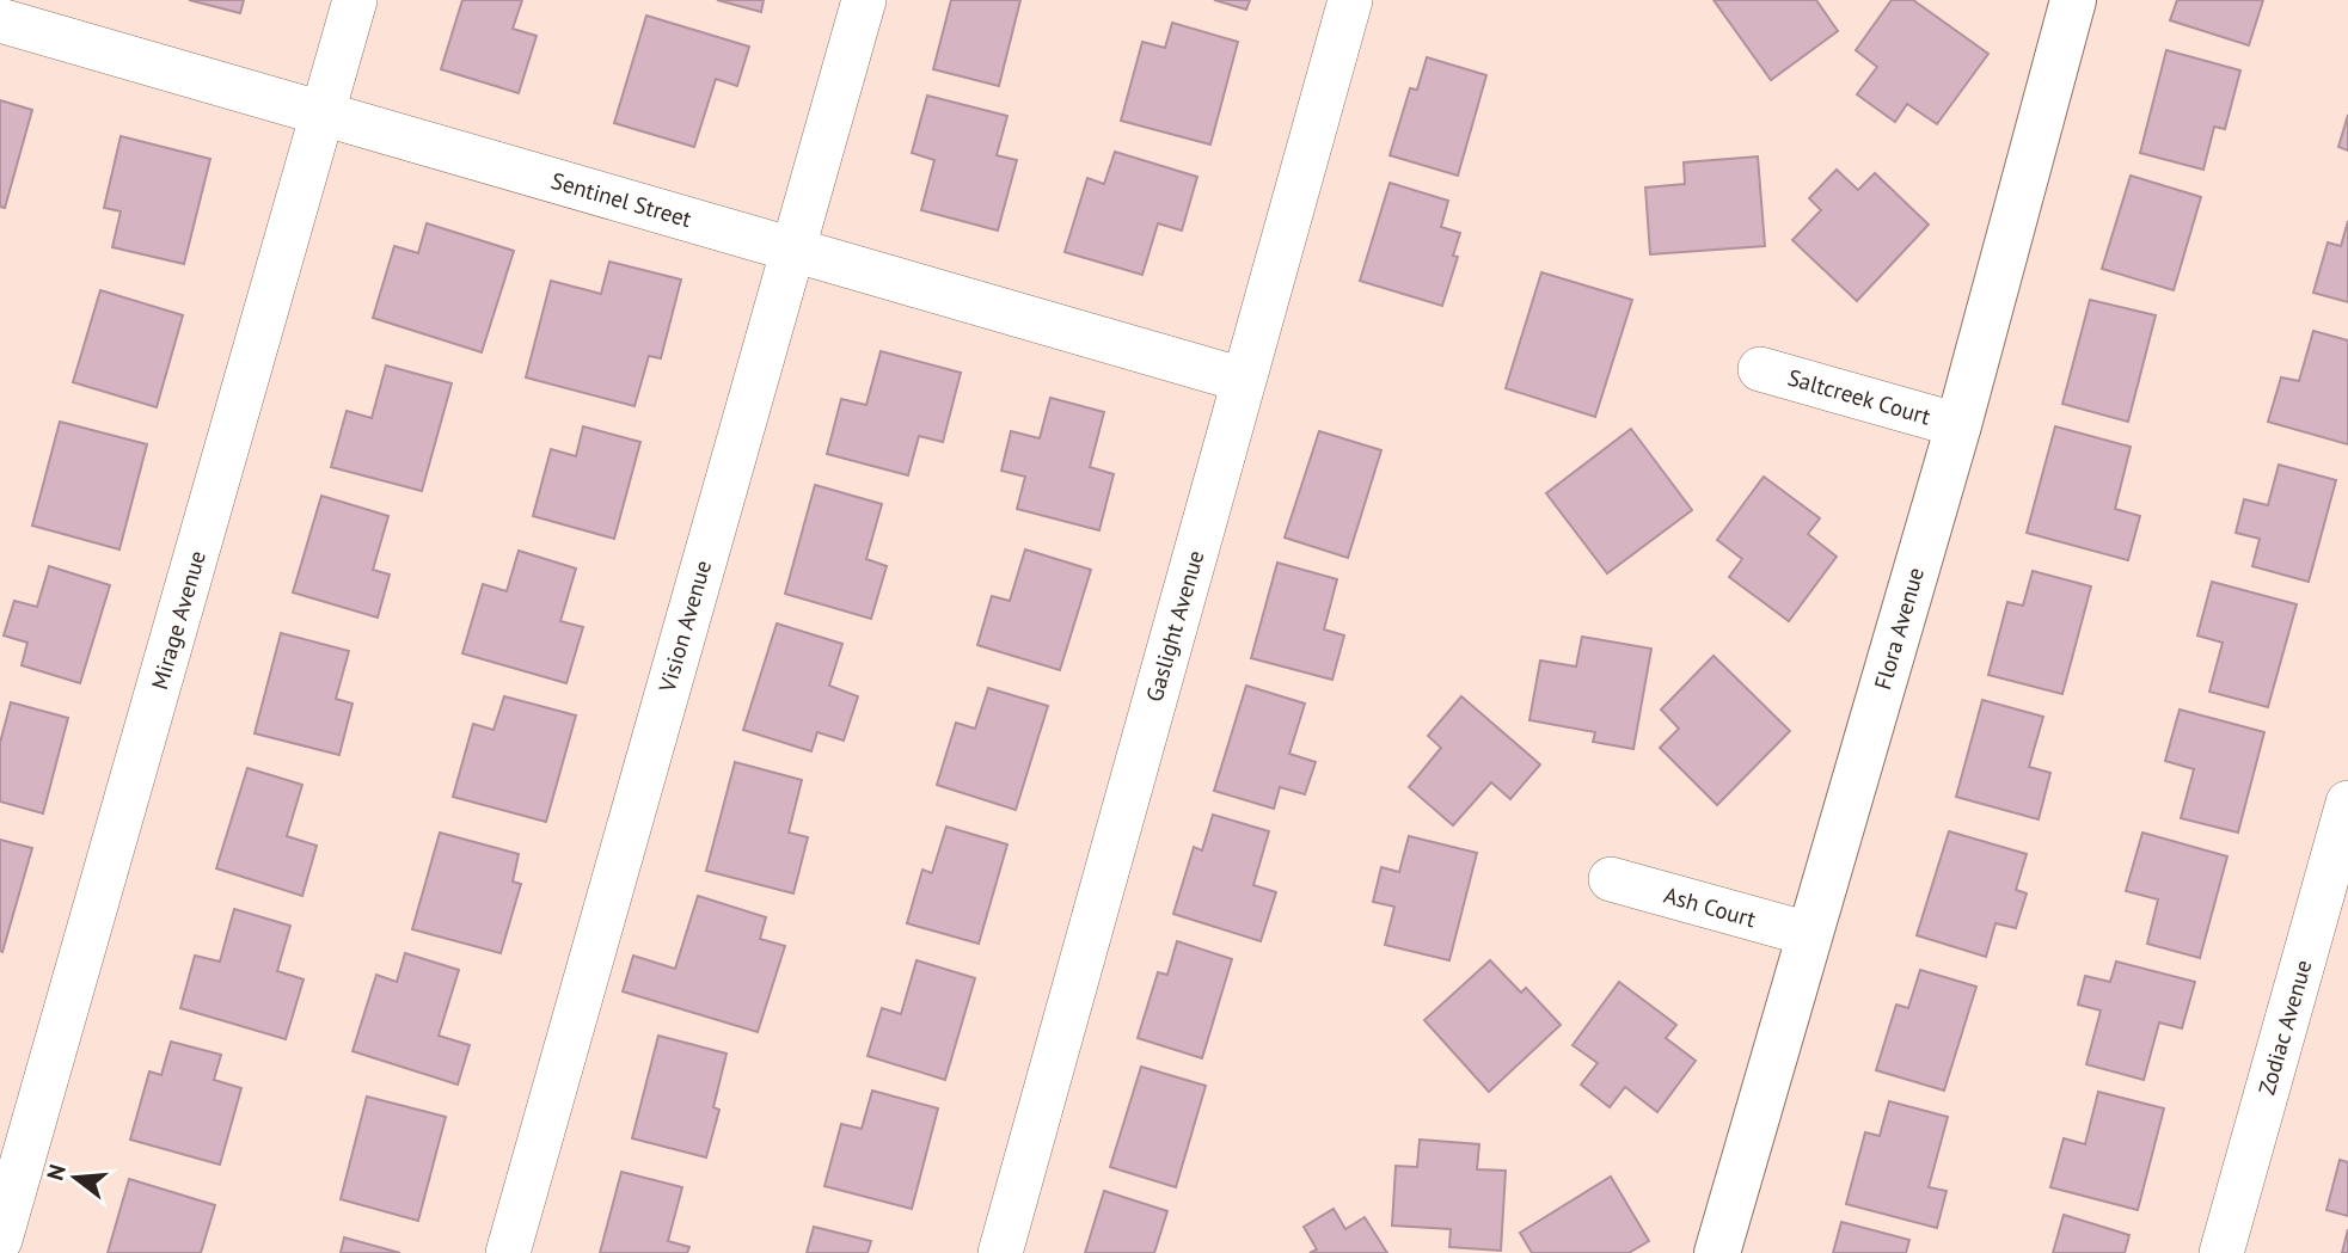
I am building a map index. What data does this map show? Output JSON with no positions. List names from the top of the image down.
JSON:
{
  "streets": {
    "street": [
      "Sentinel Street",
      "Saltcreek Court",
      "Mirage Avenue",
      "Vision Avenue",
      "Gaslight Avenue",
      "Flora Avenue",
      "Ash Court",
      "Zodiac Avenue"
    ]
  },
  "crossings": [
    ["Sentinel Street", "Mirage Avenue"],
    ["Sentinel Street", "Vision Avenue"],
    ["Sentinel Street", "Gaslight Avenue"],
    ["Saltcreek Court", "Flora Avenue"],
    ["Flora Avenue", "Ash Court"]
  ],
  "north": "left"
}
